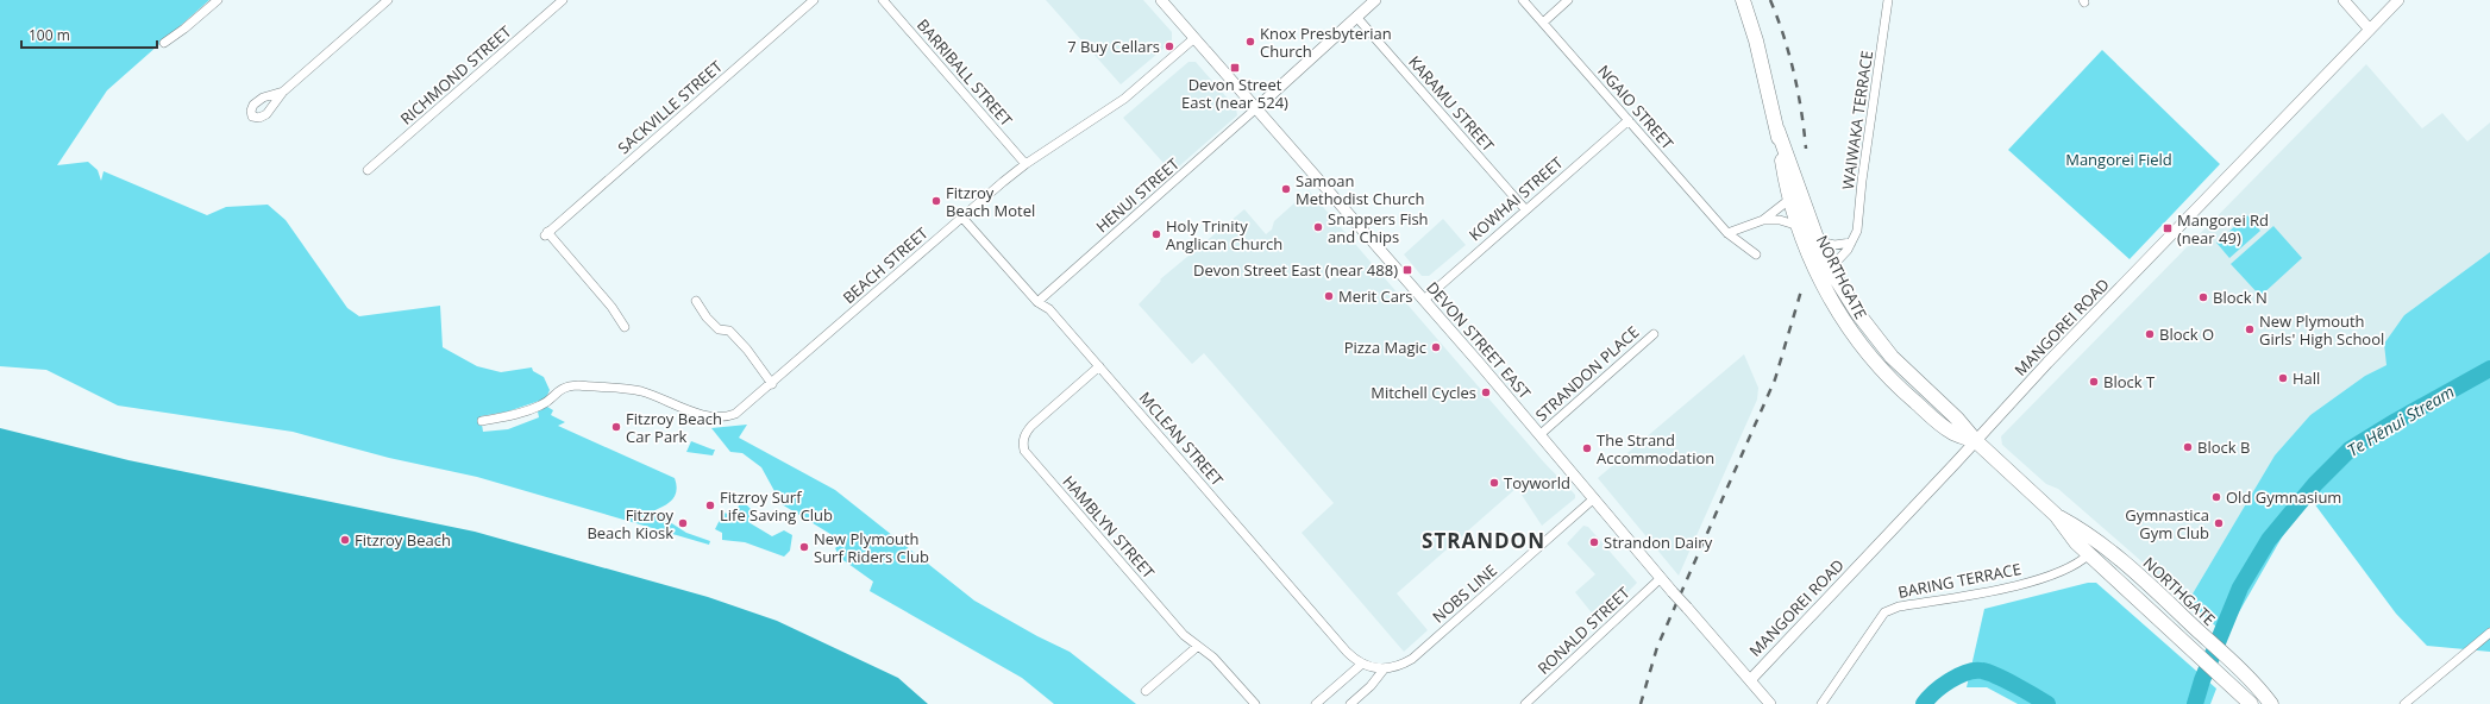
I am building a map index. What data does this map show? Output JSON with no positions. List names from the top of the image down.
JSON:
{
  "streets": {
    "highway": ["NORTHGATE"],
    "main road": ["MANGOREI ROAD", "DEVON STREET EAST"],
    "street": [
      "BARRIBALL STREET",
      "RICHMOND STREET",
      "KARAMU STREET",
      "SACKVILLE STREET",
      "NGAIO STREET",
      "WAIWAKA TERRACE",
      "HENUI STREET",
      "KOWHAI STREET",
      "BEACH STREET",
      "STRANDON PLACE",
      "MCLEAN STREET",
      "HAMBLYN STREET",
      "BARING TERRACE",
      "NOBS LINE",
      "RONALD STREET"
    ]
  },
  "crossings": [
    ["BARRIBALL STREET", "BEACH STREET"],
    ["KARAMU STREET", "KOWHAI STREET"],
    ["NGAIO STREET", "KOWHAI STREET"],
    ["WAIWAKA TERRACE", "NORTHGATE"],
    ["HENUI STREET", "DEVON STREET EAST"],
    ["HENUI STREET", "MCLEAN STREET"],
    ["KOWHAI STREET", "DEVON STREET EAST"],
    ["BEACH STREET", "DEVON STREET EAST"],
    ["BEACH STREET", "MCLEAN STREET"],
    ["NORTHGATE", "MANGOREI ROAD"],
    ["NORTHGATE", "BARING TERRACE"],
    ["MANGOREI ROAD", "DEVON STREET EAST"],
    ["DEVON STREET EAST", "STRANDON PLACE"],
    ["DEVON STREET EAST", "NOBS LINE"],
    ["DEVON STREET EAST", "RONALD STREET"],
    ["MCLEAN STREET", "HAMBLYN STREET"],
    ["MCLEAN STREET", "NOBS LINE"]
  ],
  "districts": ["STRANDON"],
  "water": ["Te Hēnui Stream"],
  "parks": ["Mangorei Field"],
  "places": {
    "other": [
      "Knox Presbyterian Church",
      "7 Buy Cellars",
      "Samoan Methodist Church",
      "Fitzroy Beach Motel",
      "Snappers Fish and Chips",
      "Holy Trinity Anglican Church",
      "Merit Cars",
      "Block N",
      "New Plymouth Girls' High School",
      "Block O",
      "Pizza Magic",
      "Hall",
      "Block T",
      "Mitchell Cycles",
      "Fitzroy Beach Car Park",
      "Block B",
      "The Strand Accommodation",
      "Toyworld",
      "Old Gymnasium",
      "Fitzroy Surf Life Saving Club",
      "Fitzroy Beach Kiosk",
      "Gymnastica Gym Club",
      "Fitzroy Beach",
      "Strandon Dairy",
      "New Plymouth Surf Riders Club"
    ],
    "transit": ["Devon Street East (near 524)", "Mangorei Rd (near 49)", "Devon Street East (near 488)"]
  },
  "scale_bar": "100 m"
}
